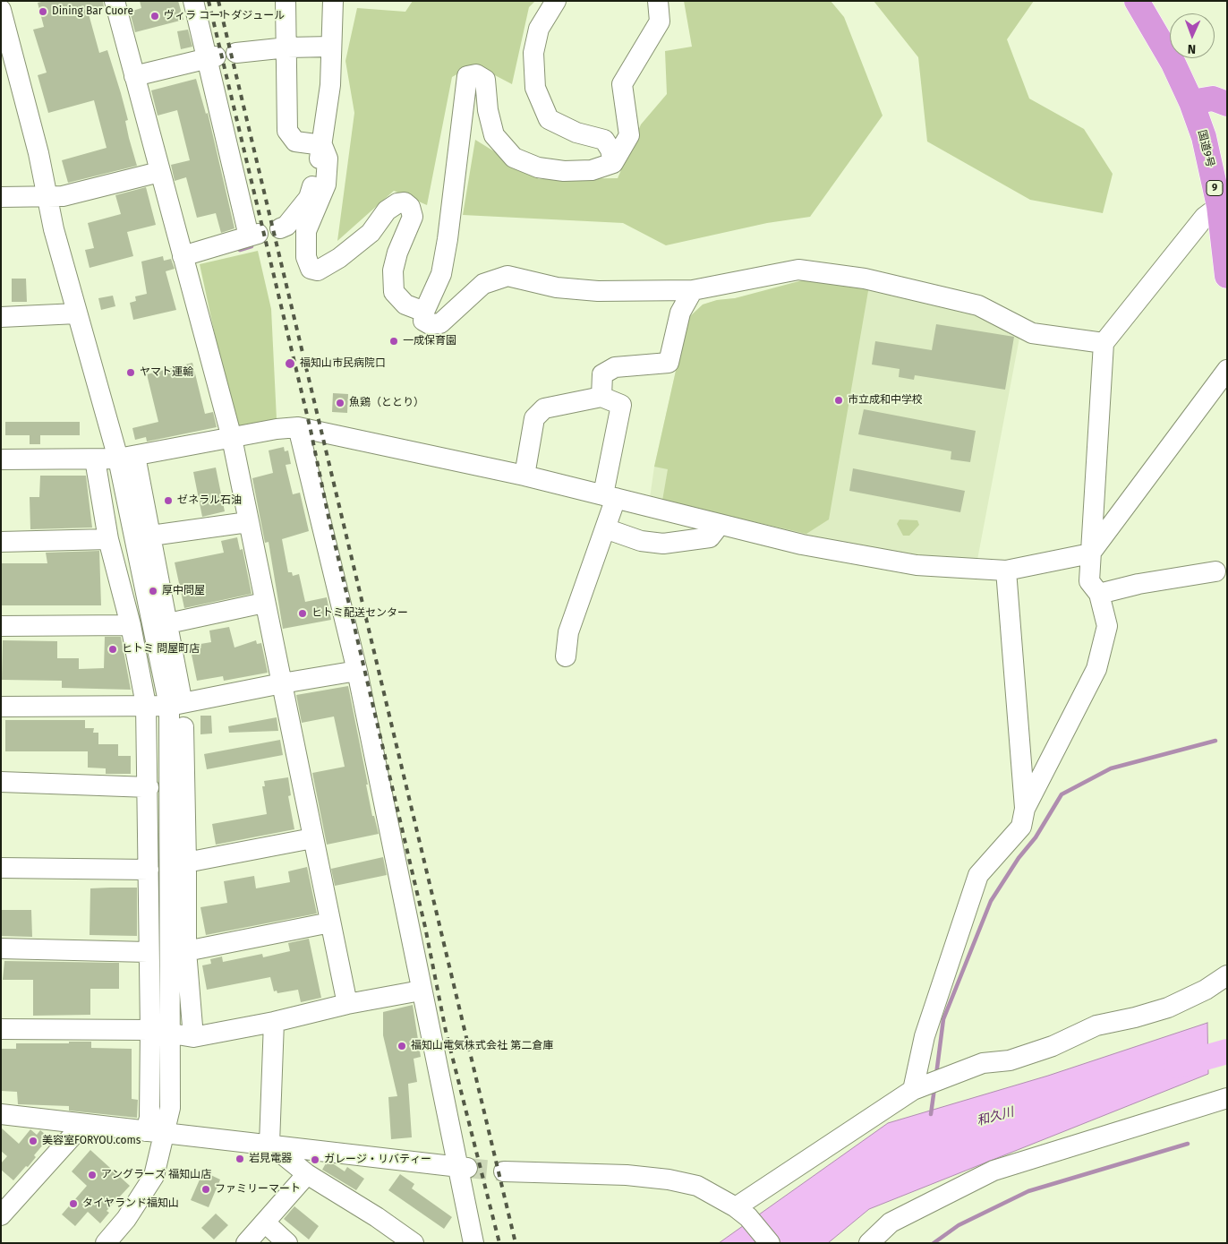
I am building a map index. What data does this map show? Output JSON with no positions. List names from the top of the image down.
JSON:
{
  "streets": {
    "highway": ["国道9号", "9"]
  },
  "crossings": [
    ["国道9号", "9"]
  ],
  "water": ["和久川"],
  "places": [
    "Dining Bar Cuore",
    "ヴィラ コートダジュール",
    "一成保育園",
    "福知山市民病院口",
    "ヤマト運輸",
    "市立成和中学校",
    "魚鶏（ととり）",
    "ゼネラル石油",
    "厚中問屋",
    "ヒトミ配送センター",
    "ヒトミ 問屋町店",
    "福知山電気株式会社 第二倉庫",
    "美容室FORYOU.coms",
    "岩見電器",
    "ガレージ・リバティー",
    "アングラーズ 福知山店",
    "ファミリーマート",
    "タイヤランド福知山"
  ],
  "north": "bottom"
}
